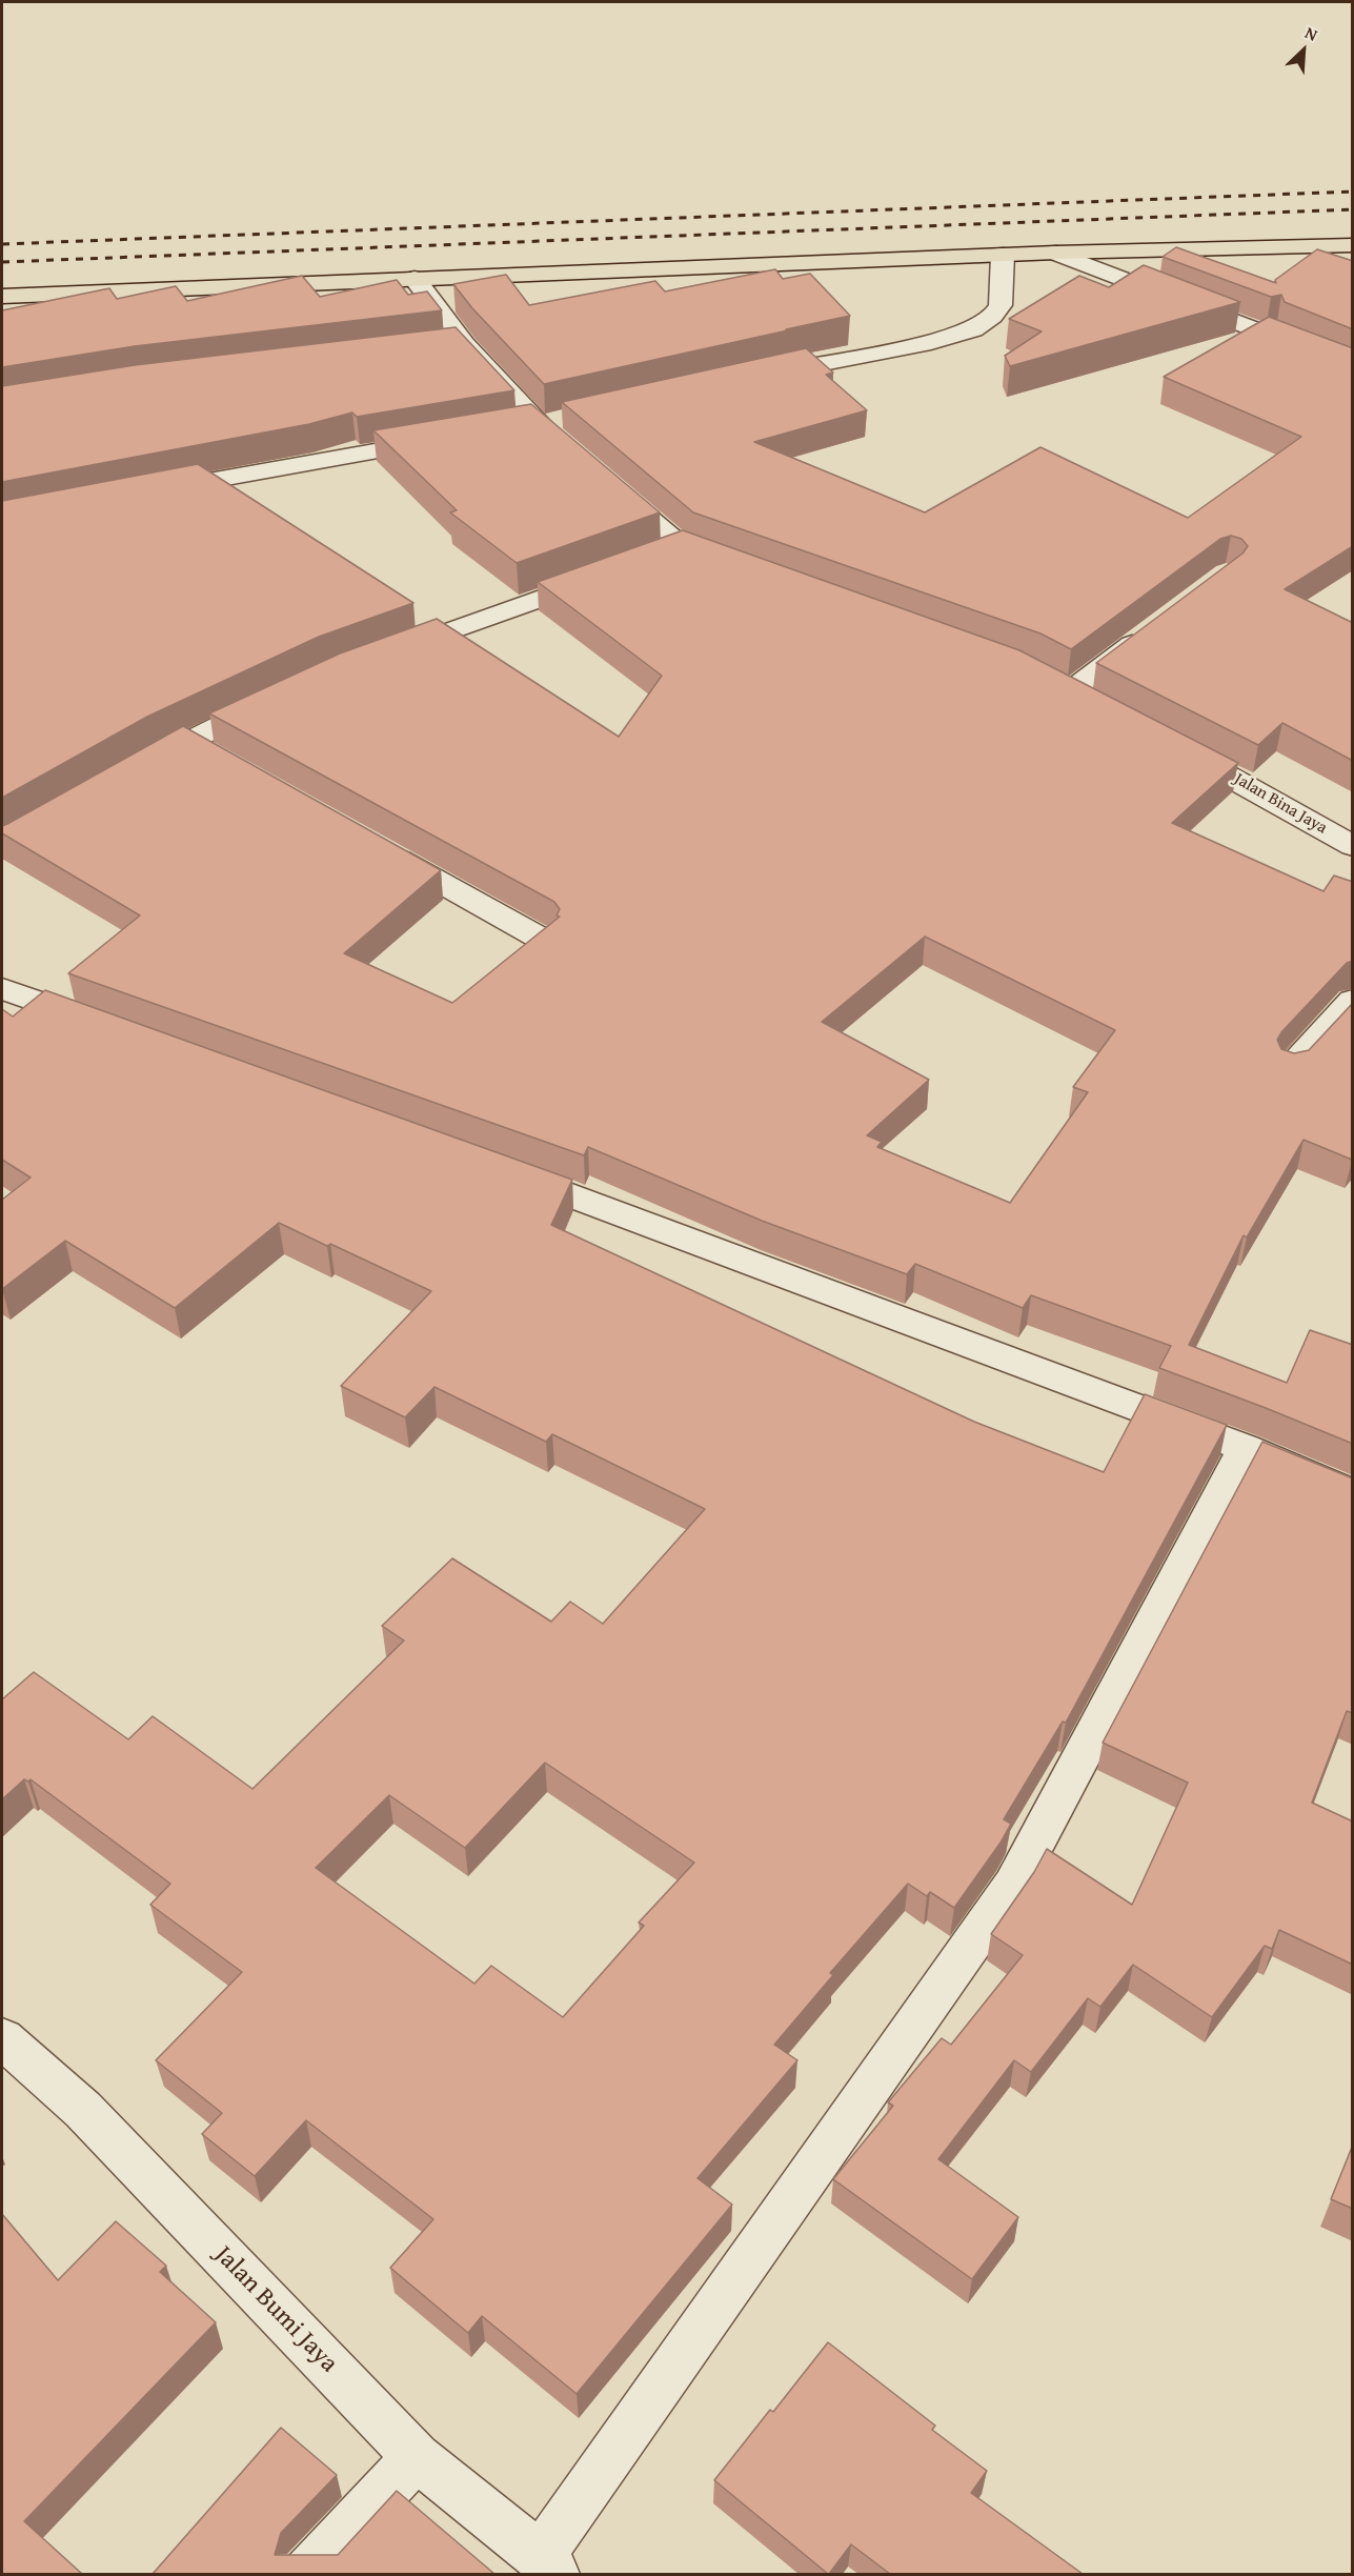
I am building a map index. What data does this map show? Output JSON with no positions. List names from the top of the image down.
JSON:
{
  "streets": {
    "street": ["Jalan Bina Jaya", "Jalan Bumi Jaya"]
  },
  "north": "top right"
}
